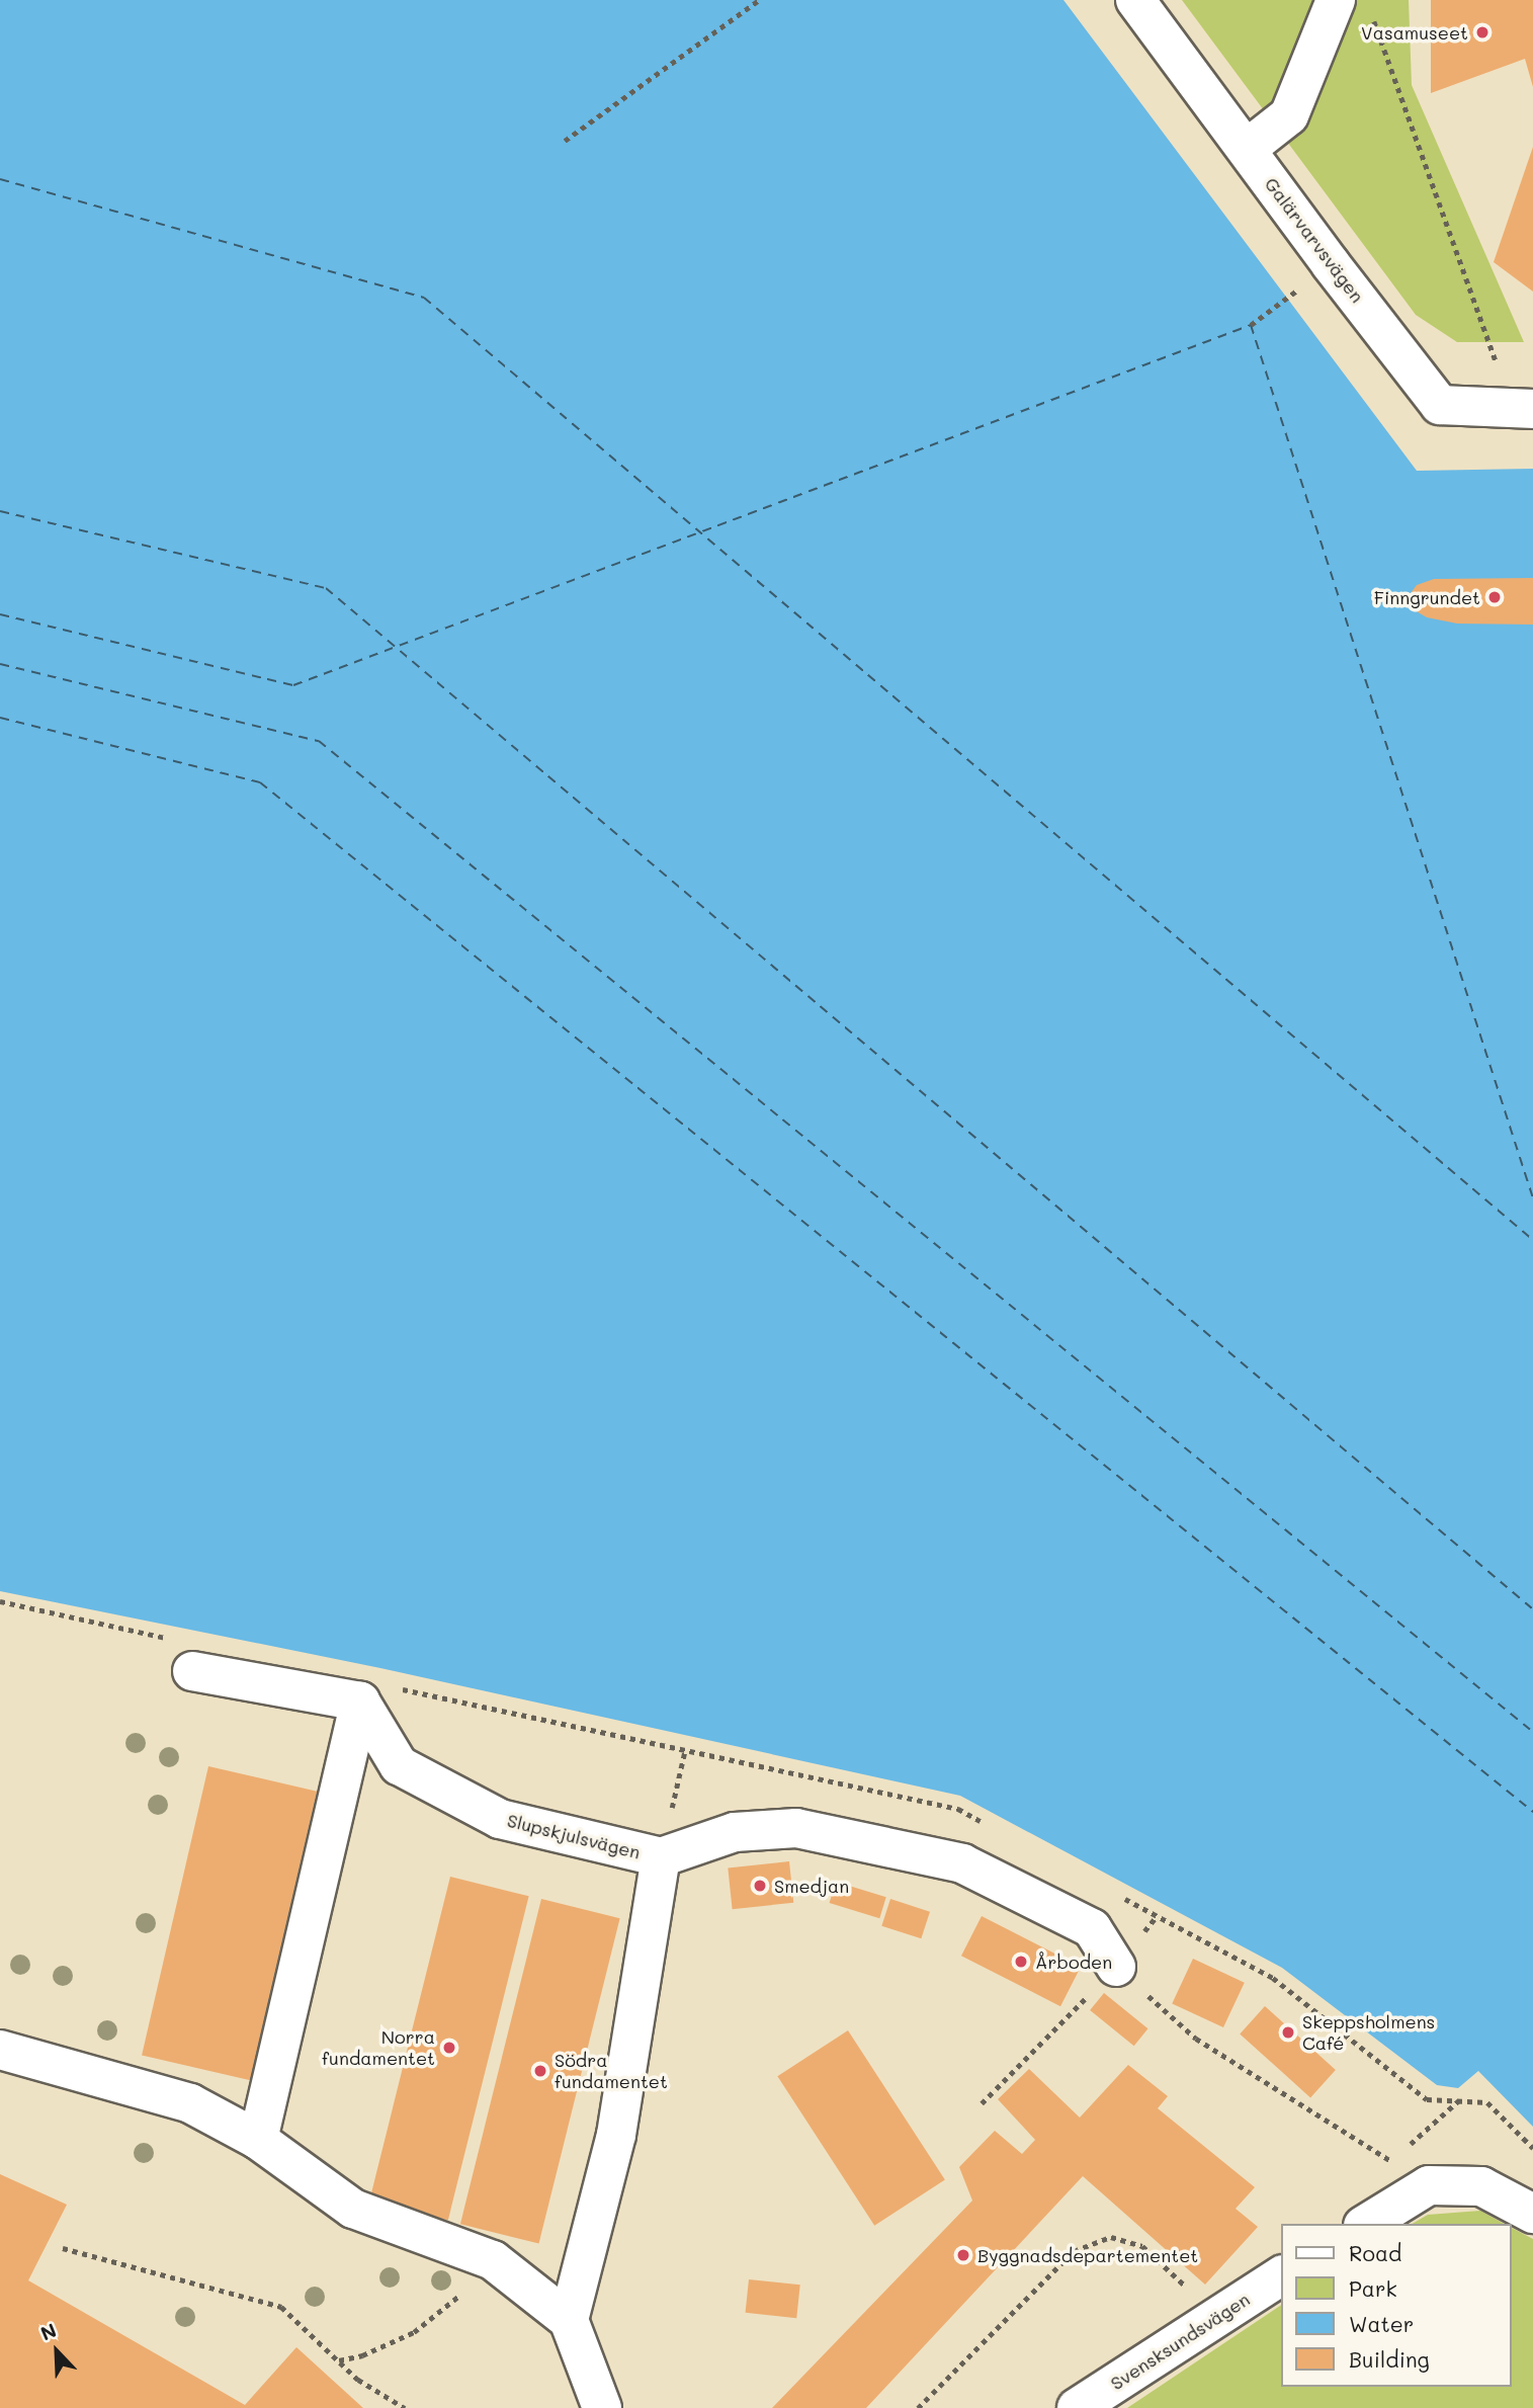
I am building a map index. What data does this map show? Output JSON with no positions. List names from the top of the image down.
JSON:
{
  "streets": {
    "street": ["Galärvarvsvägen", "Slupskjulsvägen", "Svensksundsvägen"]
  },
  "places": [
    "Vasamuseet",
    "Finngrundet",
    "Smedjan",
    "Årboden",
    "Skeppsholmens Café",
    "Norra fundamentet",
    "Södra fundamentet",
    "Byggnadsdepartementet"
  ],
  "legend": [
    "Road",
    "Park",
    "Water",
    "Building"
  ],
  "north": "top left"
}
